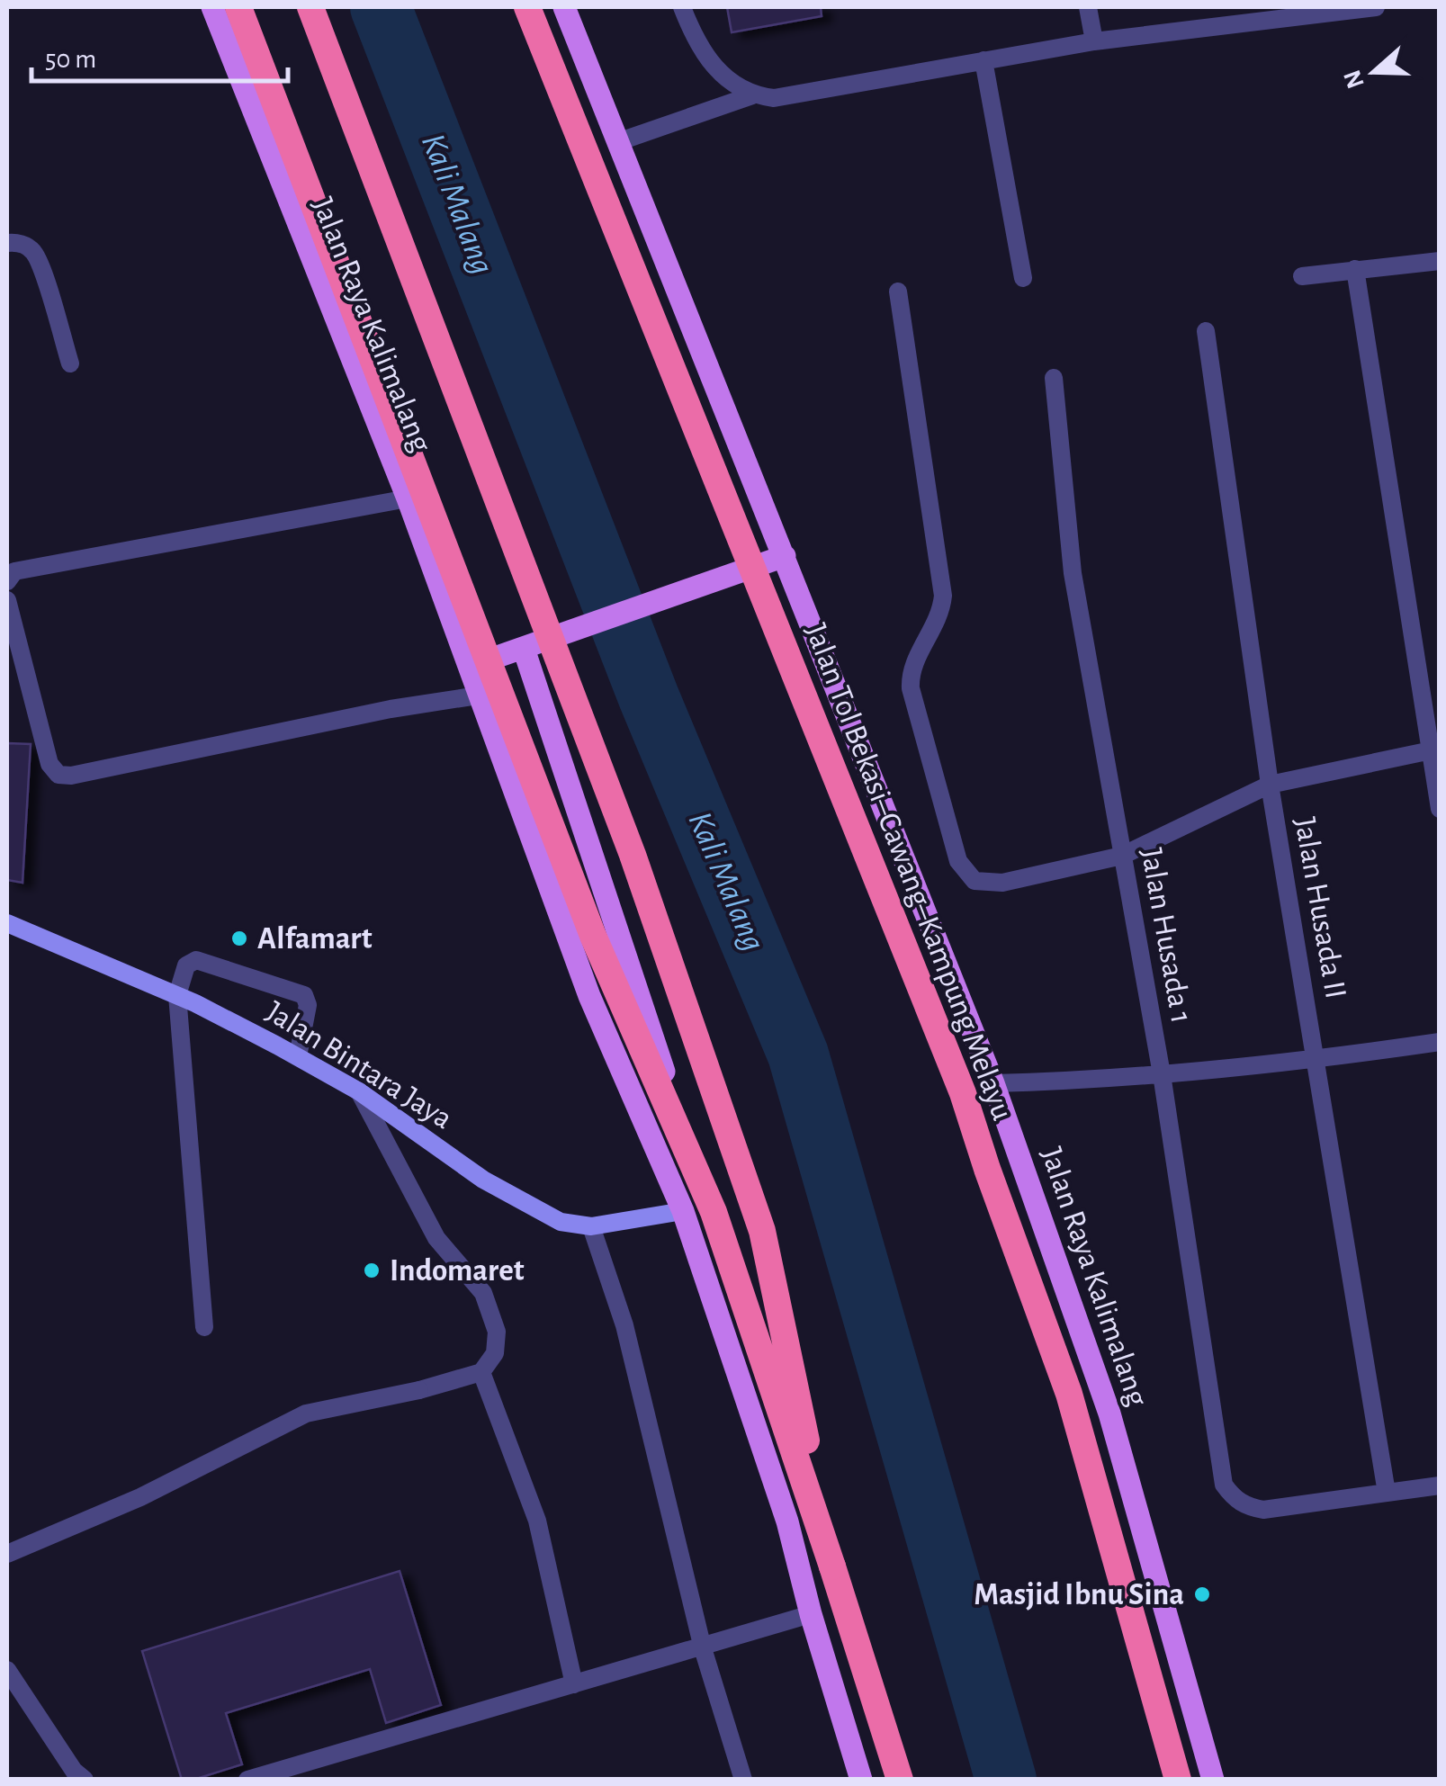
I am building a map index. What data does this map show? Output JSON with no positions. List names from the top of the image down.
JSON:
{
  "streets": {
    "highway": ["Jalan Tol Bekasi–Cawang–Kampung Melayu"],
    "main road": ["Jalan Raya Kalimalang"],
    "street": ["Jalan Husada II", "Jalan Husada 1", "Jalan Bintara Jaya"]
  },
  "crossings": [
    ["Jalan Raya Kalimalang", "Jalan Bintara Jaya"],
    ["Jalan Husada II", "Jalan Husada 1"]
  ],
  "water": ["Kali Malang"],
  "places": ["Alfamart", "Indomaret", "Masjid Ibnu Sina"],
  "scale_bar": "50 m",
  "north": "left"
}
